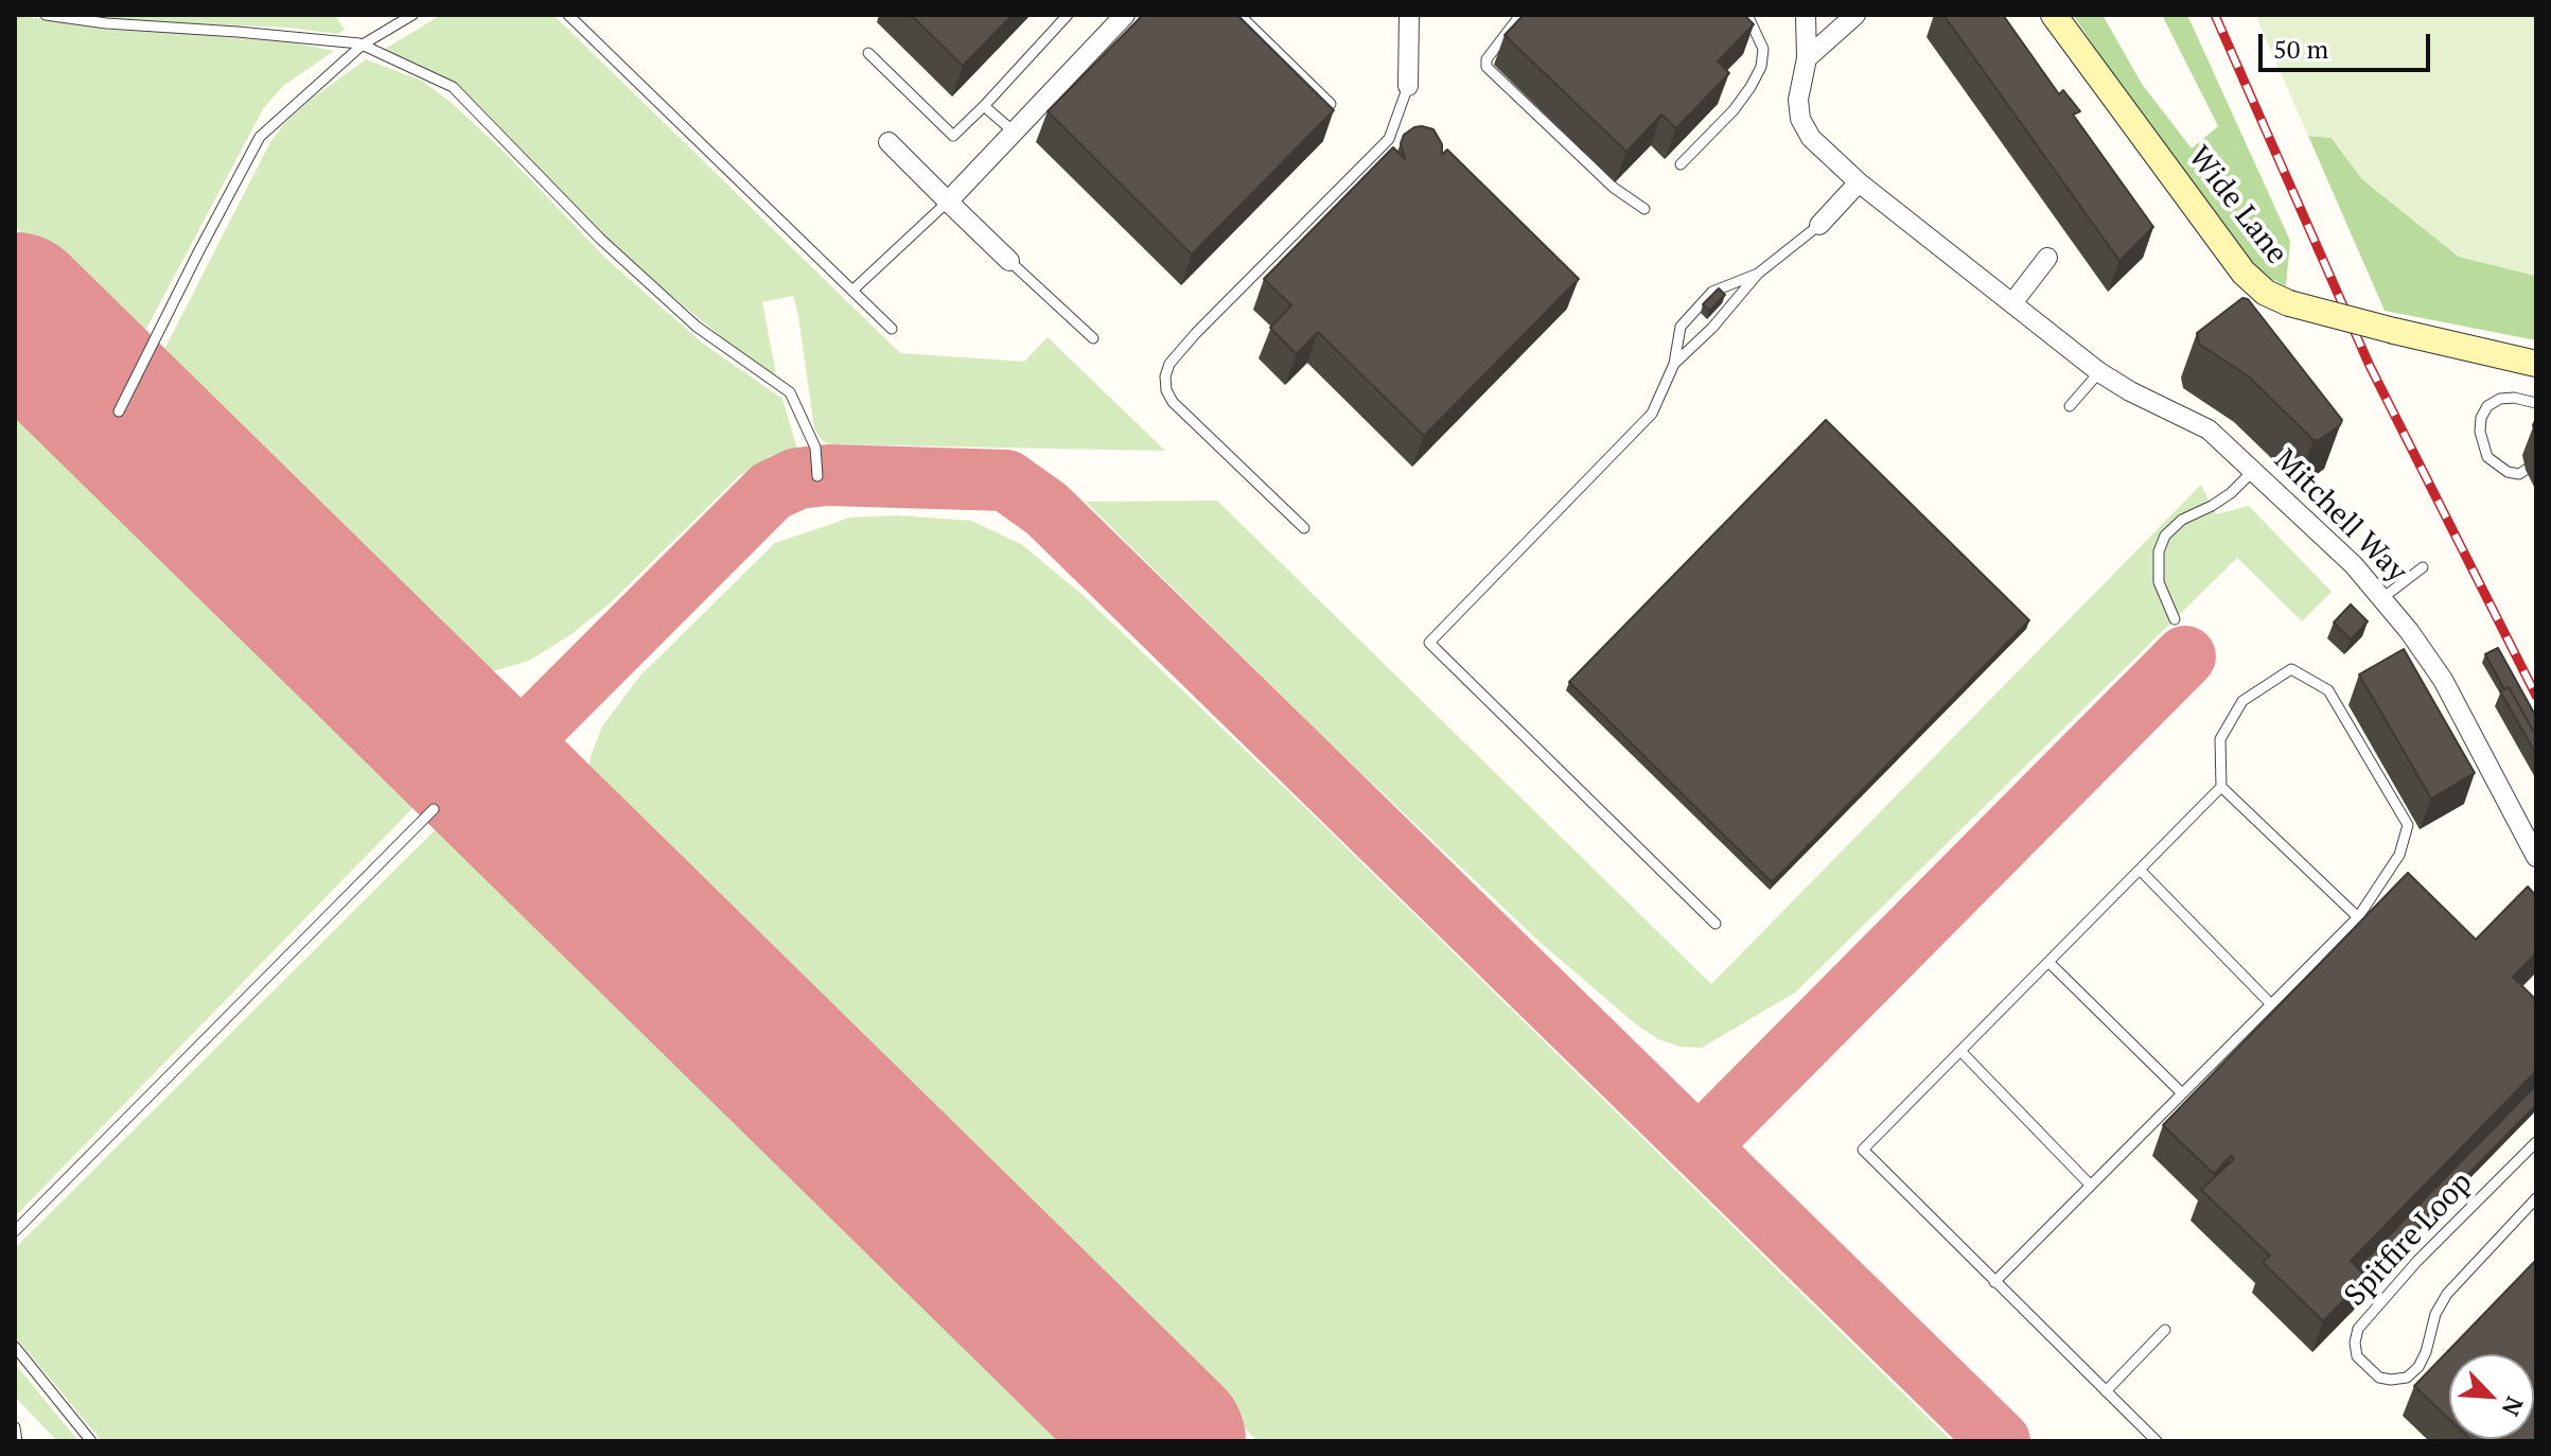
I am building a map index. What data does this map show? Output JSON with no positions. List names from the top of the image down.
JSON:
{
  "streets": {
    "street": ["Wide Lane", "Mitchell Way"],
    "lane": ["Spitfire Loop"]
  },
  "scale_bar": "50 m",
  "north": "bottom right"
}
